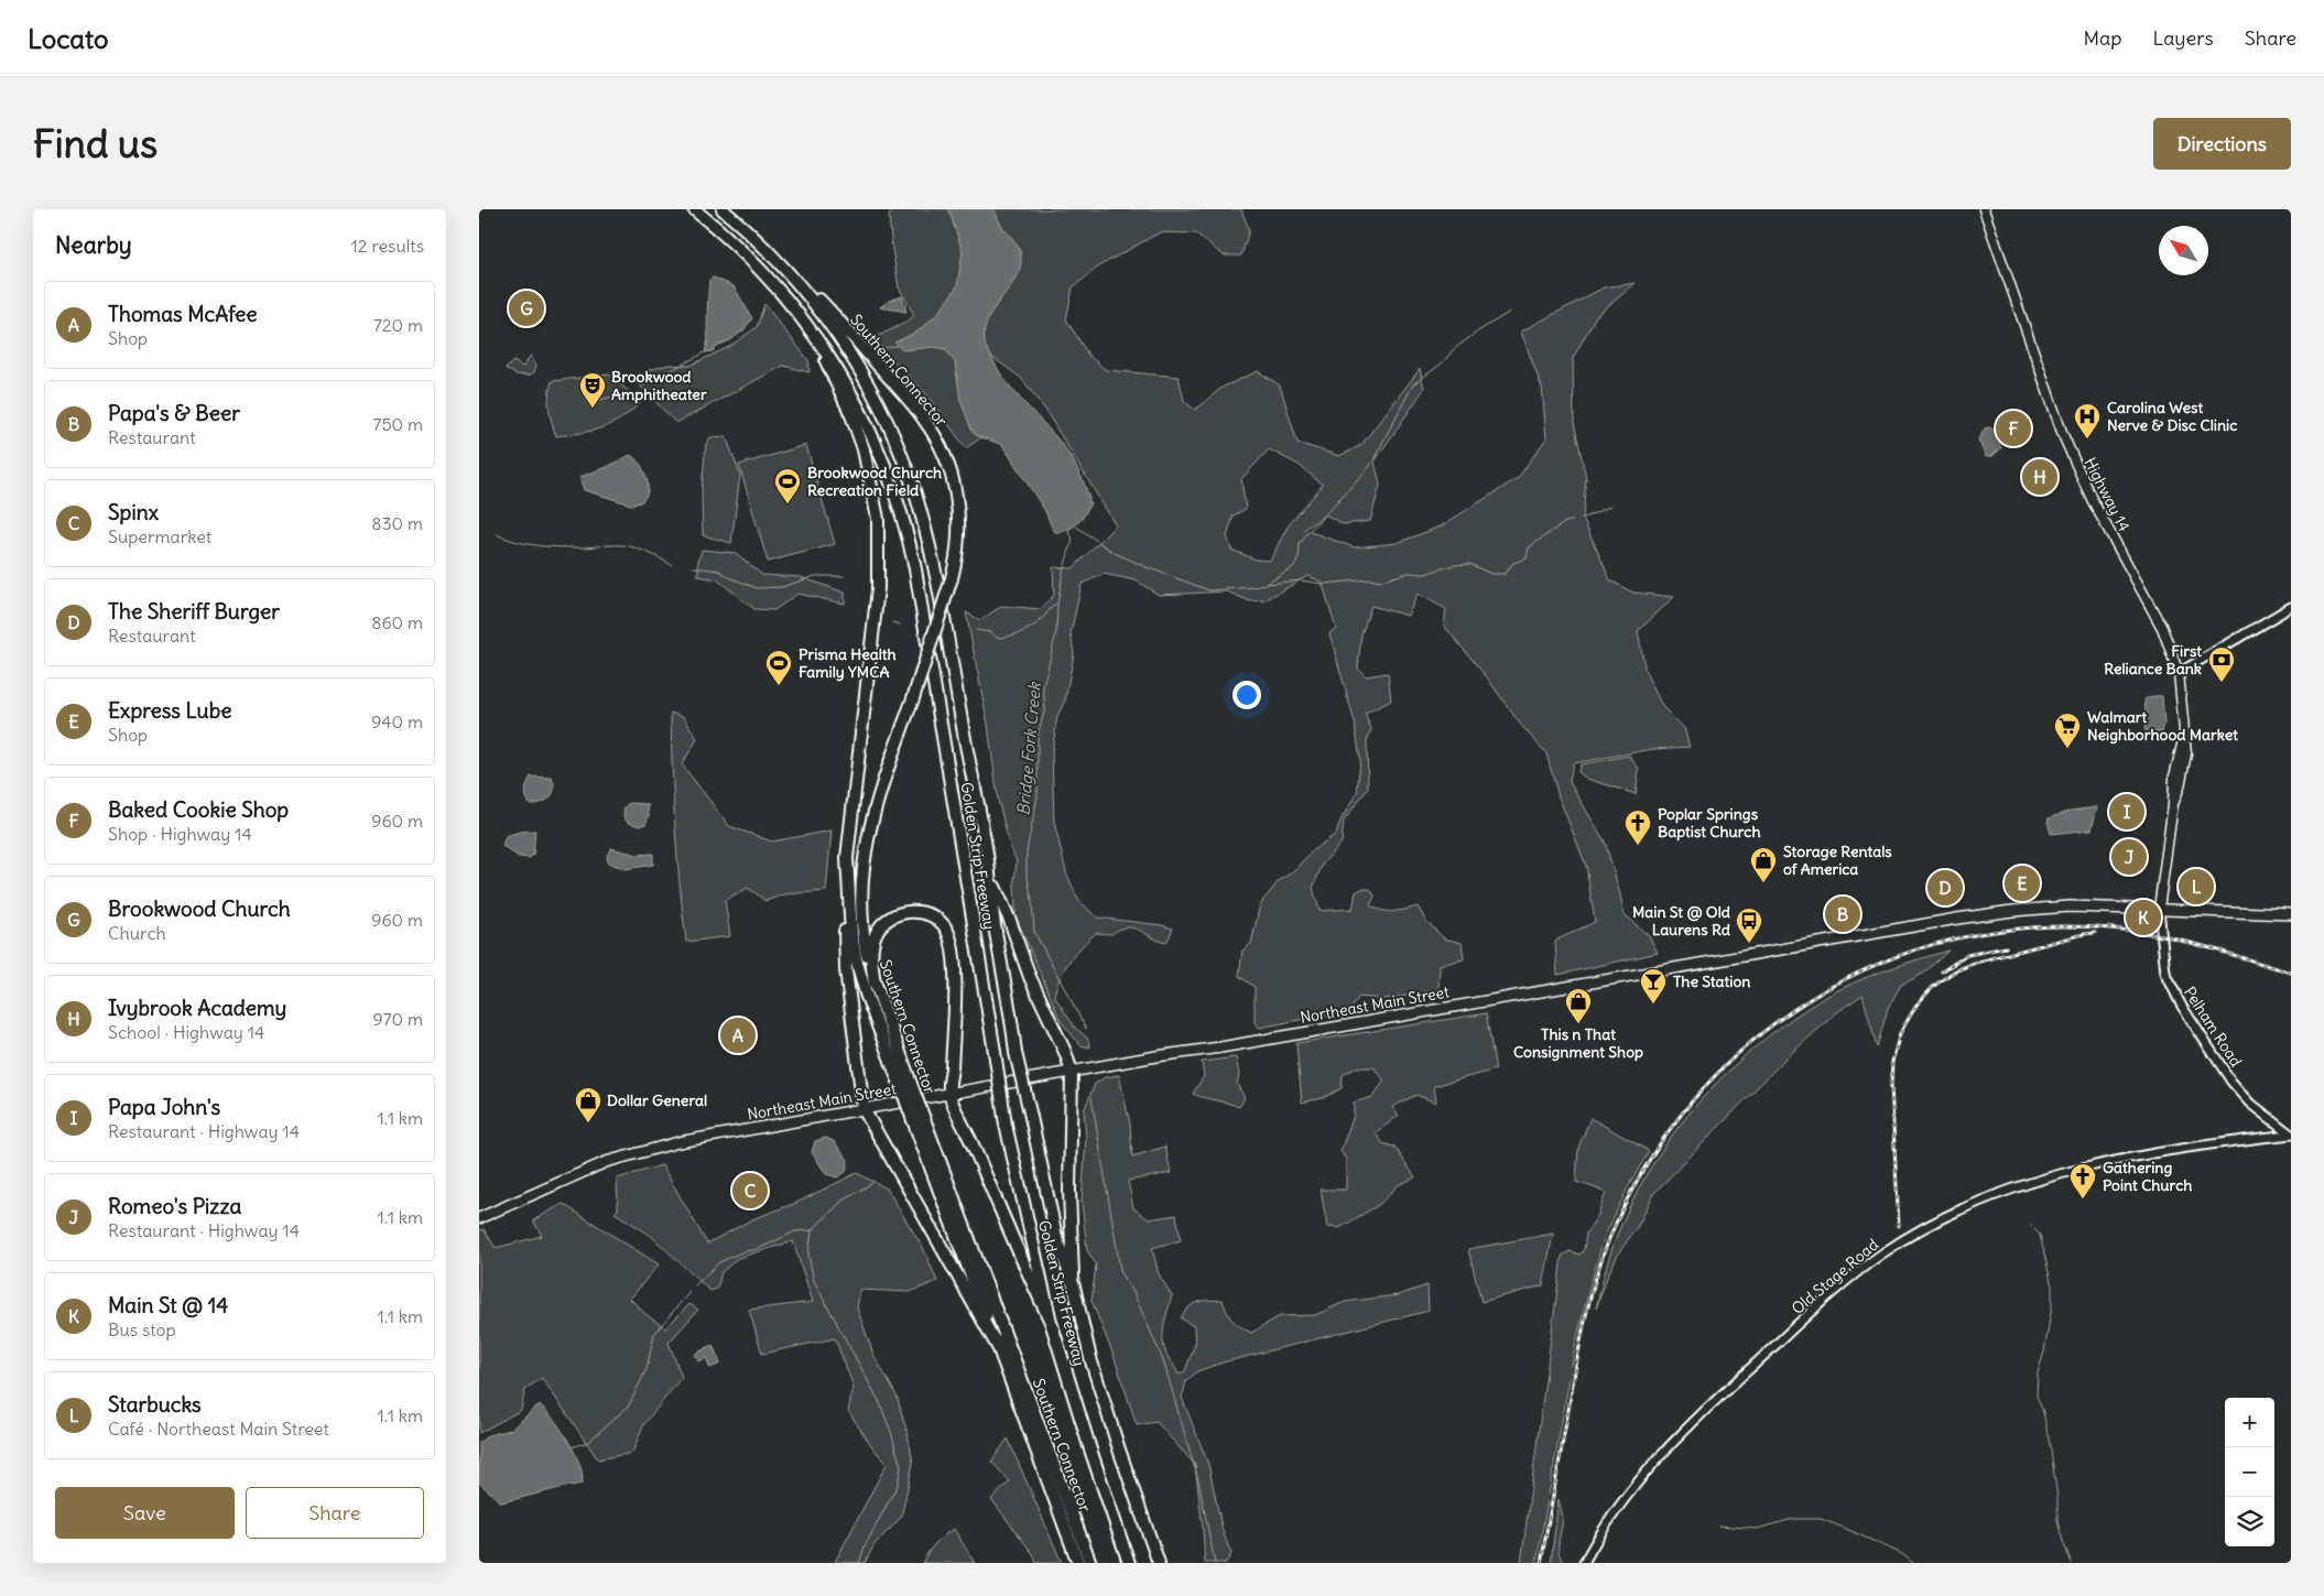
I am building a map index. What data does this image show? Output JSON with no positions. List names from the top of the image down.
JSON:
{
  "streets": {
    "highway": ["Southern Connector", "Golden Strip Freeway"],
    "main road": ["Highway 14", "Northeast Main Street"],
    "street": ["Pelham Road", "Old Stage Road"]
  },
  "crossings": [
    ["Southern Connector", "Golden Strip Freeway"],
    ["Highway 14", "Northeast Main Street"],
    ["Highway 14", "Pelham Road"],
    ["Northeast Main Street", "Pelham Road"],
    ["Pelham Road", "Old Stage Road"]
  ],
  "water": ["Bridge Fork Creek"],
  "places": {
    "theatre": ["Brookwood Amphitheater"],
    "hospital": ["Carolina West Nerve & Disc Clinic"],
    "sports": ["Brookwood Church Recreation Field", "Prisma Health Family YMCA"],
    "bank": ["First Reliance Bank"],
    "supermarket": ["Walmart Neighborhood Market"],
    "church": ["Poplar Springs Baptist Church", "Gathering Point Church"],
    "shop": ["Storage Rentals of America", "This n That Consignment Shop", "Dollar General"],
    "bus stop": ["Main St @ Old Laurens Rd"],
    "bar": ["The Station"]
  },
  "north": "top left",
  "page": {
    "header": "Locato",
    "nav": ["Map", "Layers", "Share"],
    "buttons": [
      "Directions",
      ["Save", "Share"]
    ],
    "title": "Find us",
    "heading": ["Nearby", "12 results"],
    "list": [
      {
        "mark": "A",
        "name": "Thomas McAfee",
        "note": "Shop",
        "value": "720 m"
      },
      {
        "mark": "B",
        "name": "Papa's & Beer",
        "note": "Restaurant",
        "value": "750 m"
      },
      {
        "mark": "C",
        "name": "Spinx",
        "note": "Supermarket",
        "value": "830 m"
      },
      {
        "mark": "D",
        "name": "The Sheriff Burger",
        "note": "Restaurant",
        "value": "860 m"
      },
      {
        "mark": "E",
        "name": "Express Lube",
        "note": "Shop",
        "value": "940 m"
      },
      {
        "mark": "F",
        "name": "Baked Cookie Shop",
        "note": "Shop · Highway 14",
        "value": "960 m"
      },
      {
        "mark": "G",
        "name": "Brookwood Church",
        "note": "Church",
        "value": "960 m"
      },
      {
        "mark": "H",
        "name": "Ivybrook Academy",
        "note": "School · Highway 14",
        "value": "970 m"
      },
      {
        "mark": "I",
        "name": "Papa John's",
        "note": "Restaurant · Highway 14",
        "value": "1.1 km"
      },
      {
        "mark": "J",
        "name": "Romeo's Pizza",
        "note": "Restaurant · Highway 14",
        "value": "1.1 km"
      },
      {
        "mark": "K",
        "name": "Main St @ 14",
        "note": "Bus stop",
        "value": "1.1 km"
      },
      {
        "mark": "L",
        "name": "Starbucks",
        "note": "Café · Northeast Main Street",
        "value": "1.1 km"
      }
    ],
    "pins": [
      "G",
      "F",
      "H",
      "I",
      "J",
      "E",
      "L",
      "D",
      "B",
      "K",
      "A",
      "C"
    ],
    "map_buttons": ["+", "−"]
  }
}
